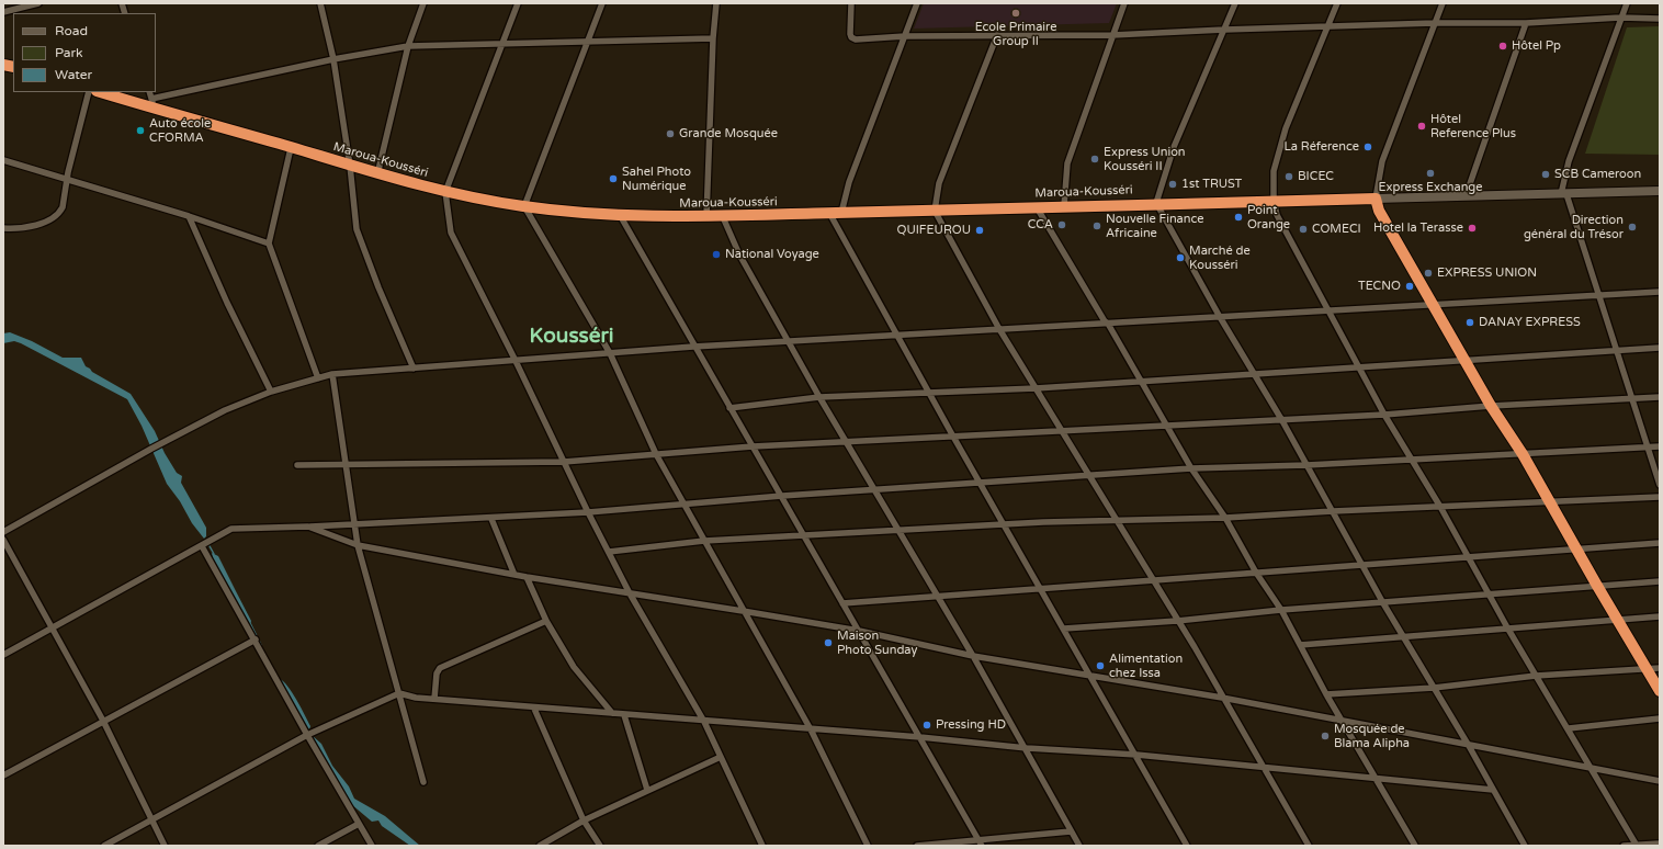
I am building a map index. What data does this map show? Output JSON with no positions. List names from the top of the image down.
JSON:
{
  "streets": {
    "highway": ["Maroua-Kousséri"]
  },
  "districts": ["Kousséri"],
  "places": [
    "Ecole Primaire Group II",
    "Hôtel Pp",
    "Hôtel Reference Plus",
    "Auto école CFORMA",
    "Grande Mosquée",
    "La Réference",
    "Express Union Kousséri II",
    "Express Exchange",
    "SCB Cameroon",
    "BICEC",
    "Sahel Photo Numérique",
    "1st TRUST",
    "Point Orange",
    "CCA",
    "Nouvelle Finance Africaine",
    "Direction général du Trésor",
    "Hotel la Terasse",
    "COMECI",
    "QUIFEUROU",
    "National Voyage",
    "Marché de Kousséri",
    "EXPRESS UNION",
    "TECNO",
    "DANAY EXPRESS",
    "Maison Photo Sunday",
    "Alimentation chez Issa",
    "Pressing HD",
    "Mosquée de Blama Alipha"
  ],
  "legend": ["Road", "Park", "Water"]
}
